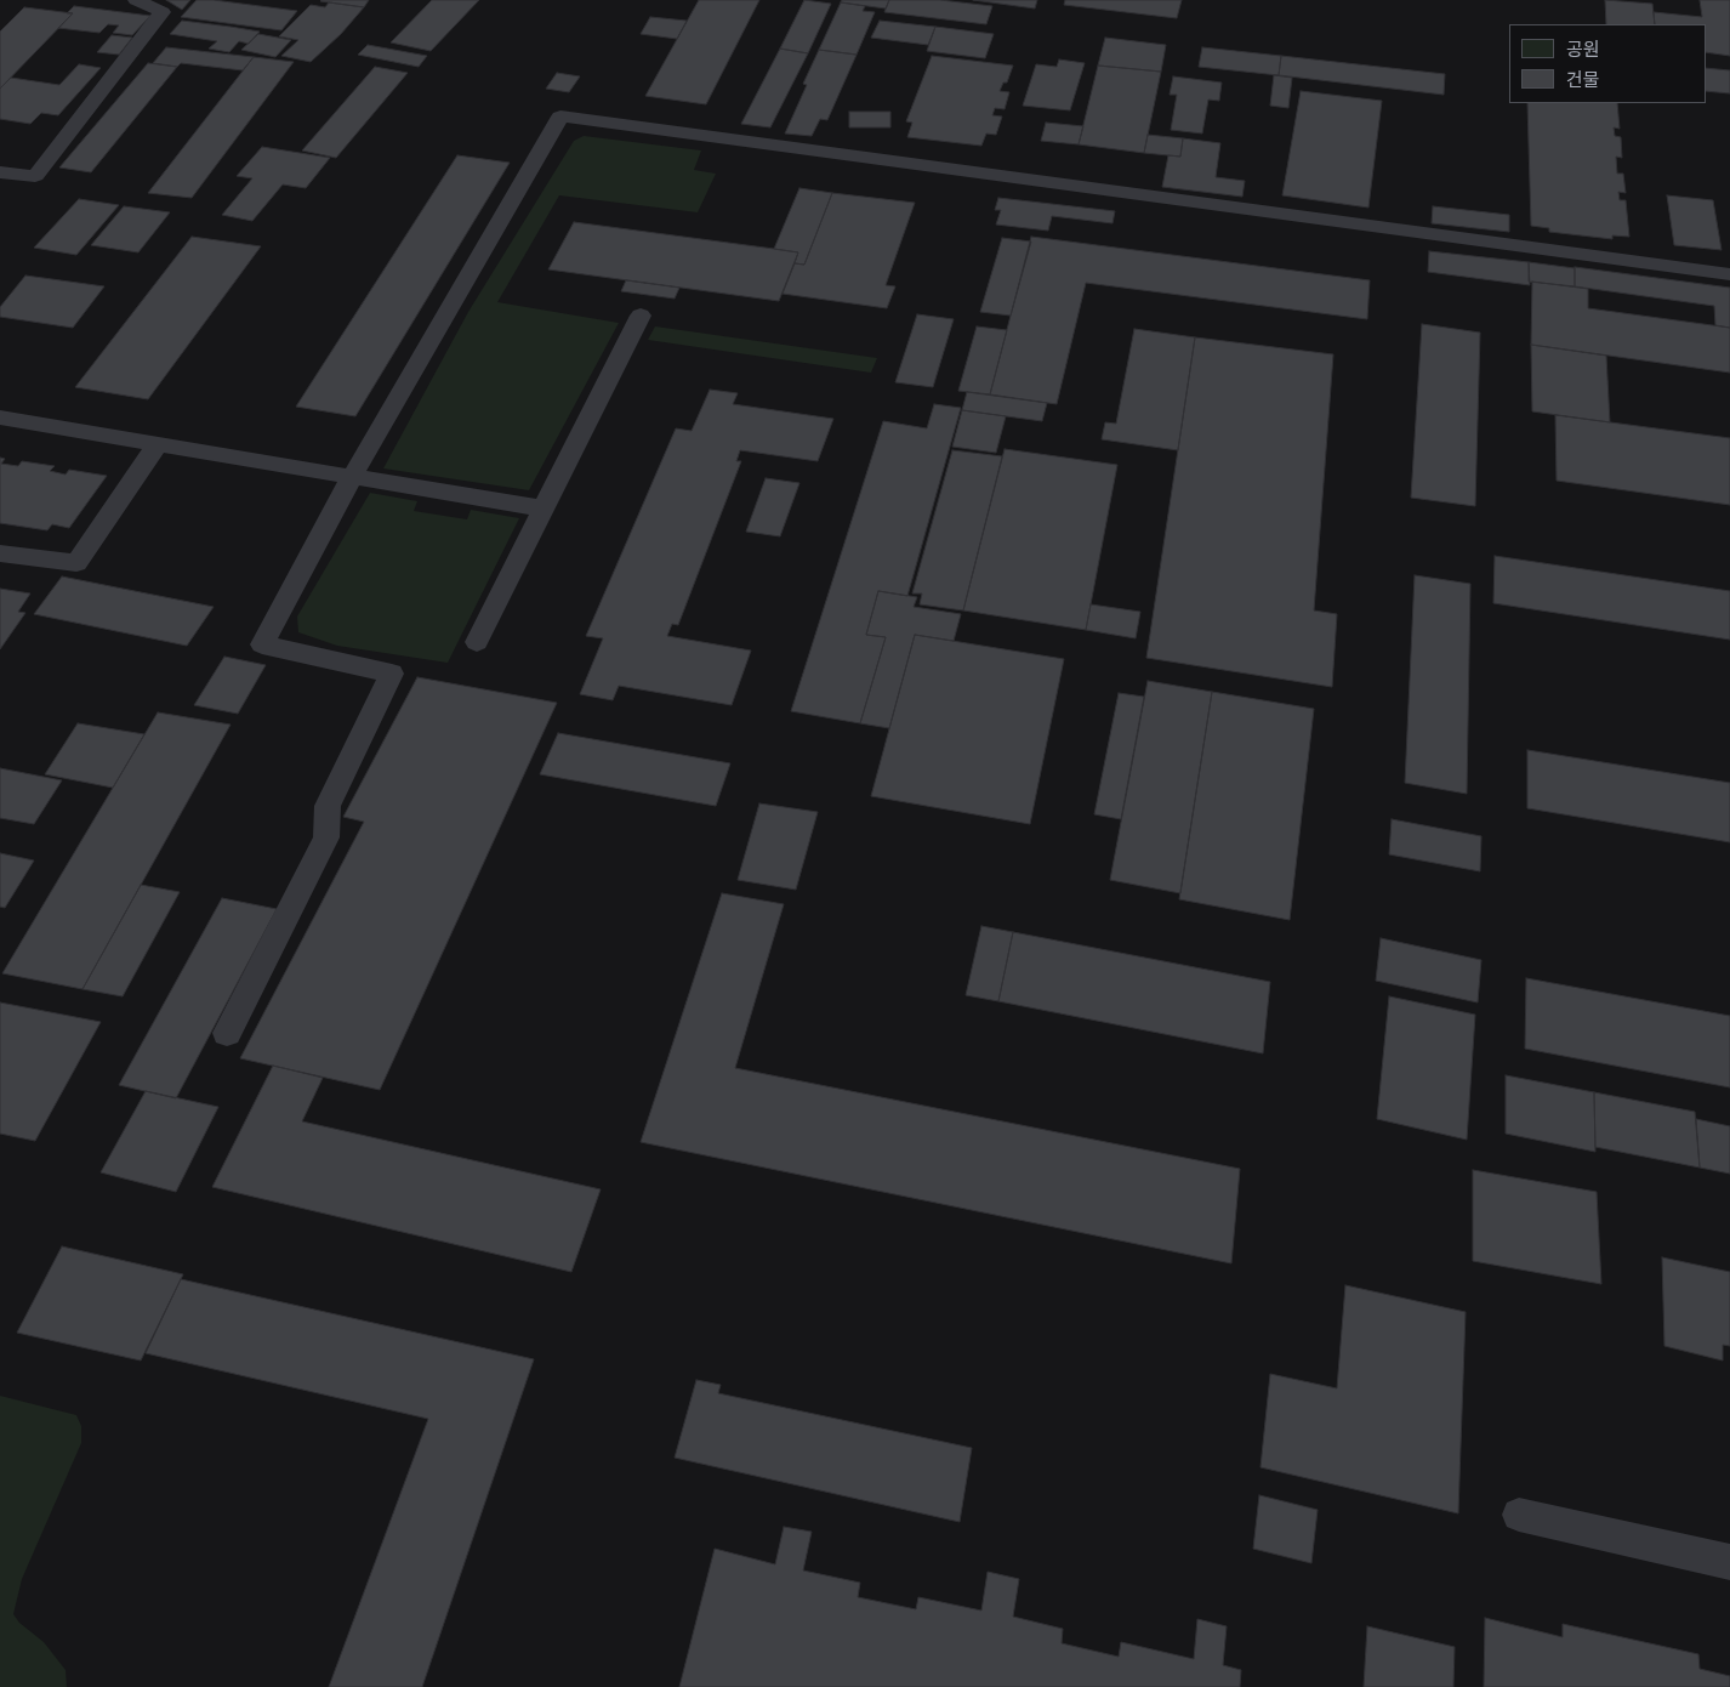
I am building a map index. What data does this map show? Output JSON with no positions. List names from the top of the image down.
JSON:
{
  "legend": ["공원", "건물"]
}
